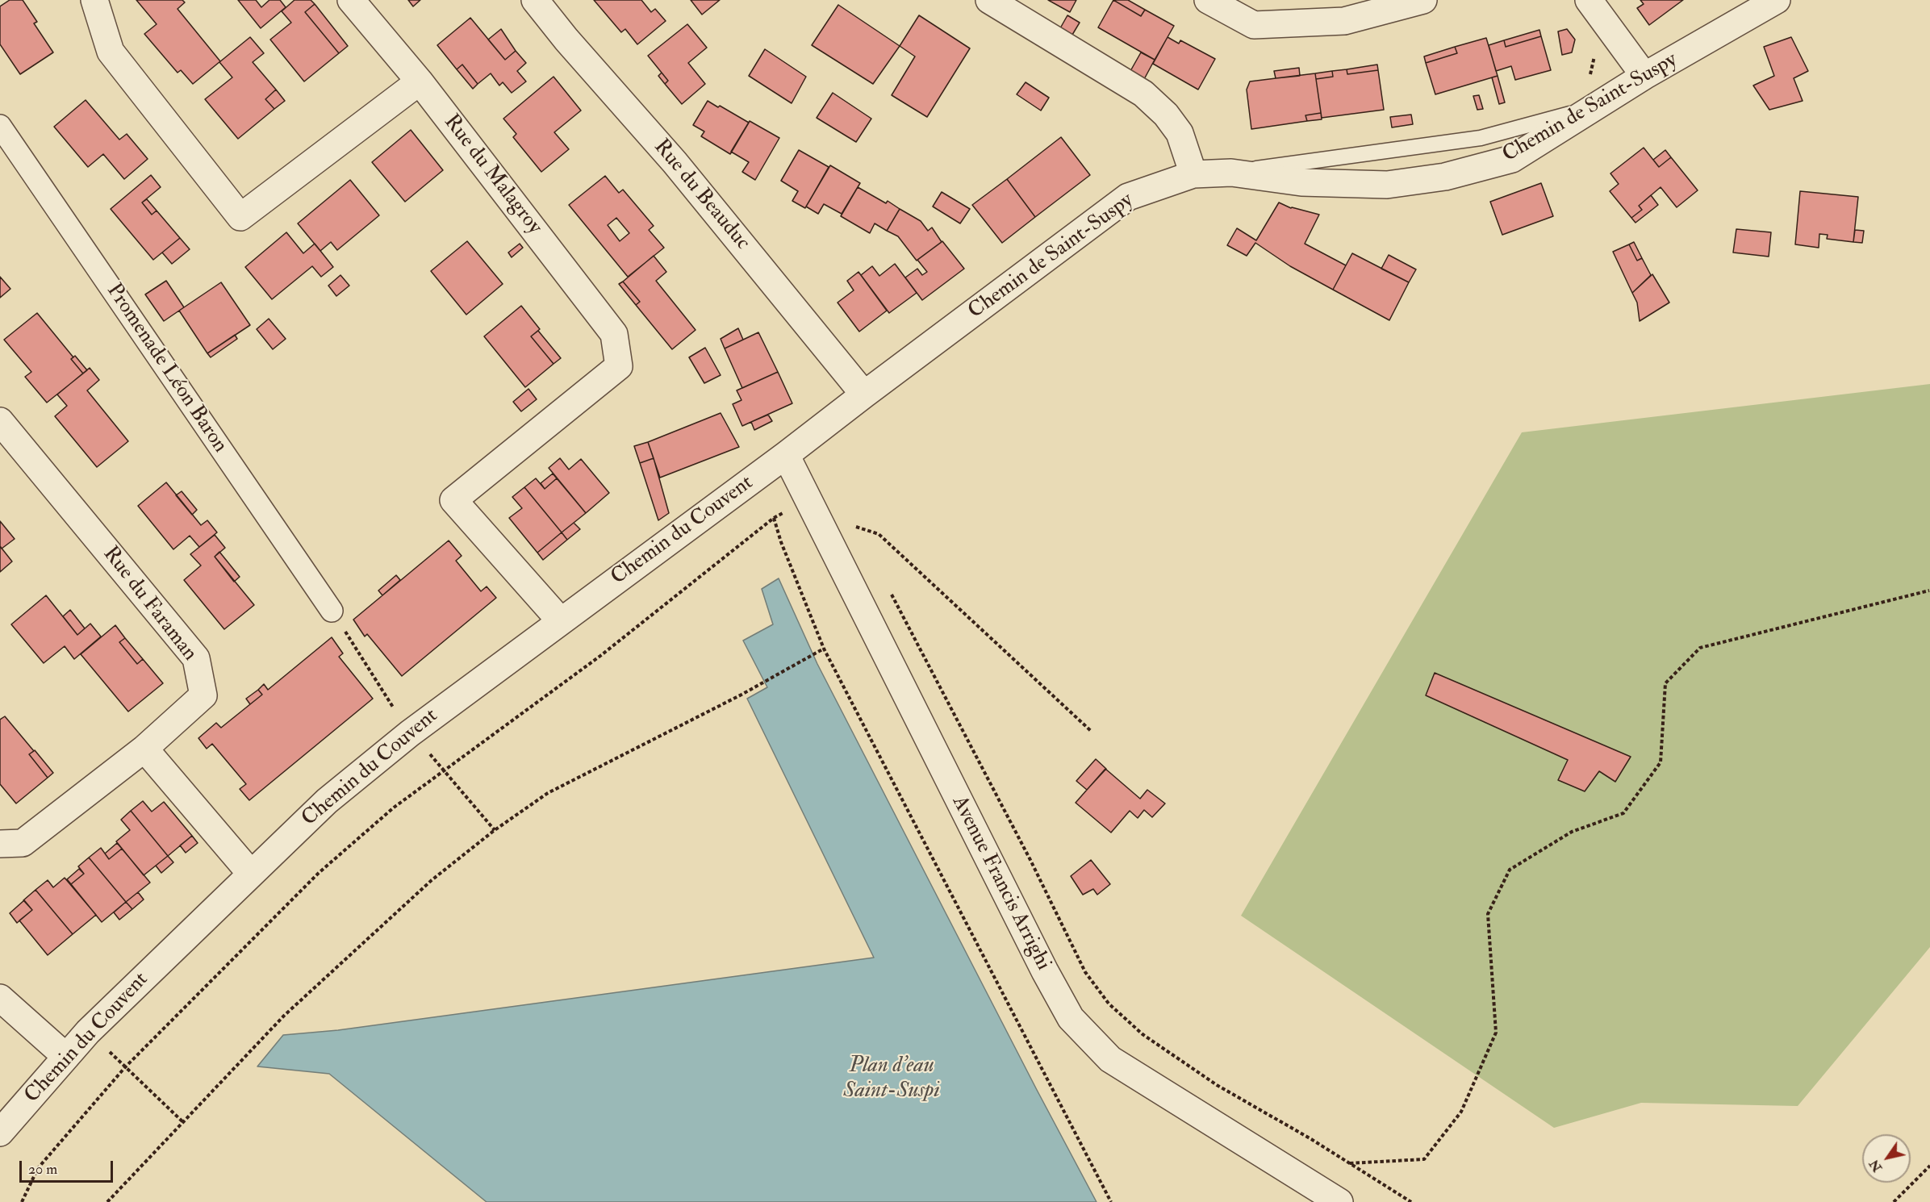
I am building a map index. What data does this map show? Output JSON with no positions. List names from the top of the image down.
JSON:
{
  "streets": {
    "street": [
      "Chemin de Saint-Suspy",
      "Rue du Malagroy",
      "Rue du Beauduc",
      "Promenade Léon Baron",
      "Chemin du Couvent",
      "Rue du Faraman",
      "Avenue Francis Arrighi"
    ]
  },
  "crossings": [
    ["Chemin de Saint-Suspy", "Rue du Beauduc"],
    ["Chemin de Saint-Suspy", "Chemin du Couvent"],
    ["Chemin de Saint-Suspy", "Avenue Francis Arrighi"],
    ["Rue du Malagroy", "Chemin du Couvent"],
    ["Chemin du Couvent", "Avenue Francis Arrighi"]
  ],
  "water": ["Plan d'eau Saint-Suspi"],
  "scale_bar": "20 m",
  "north": "bottom left"
}
